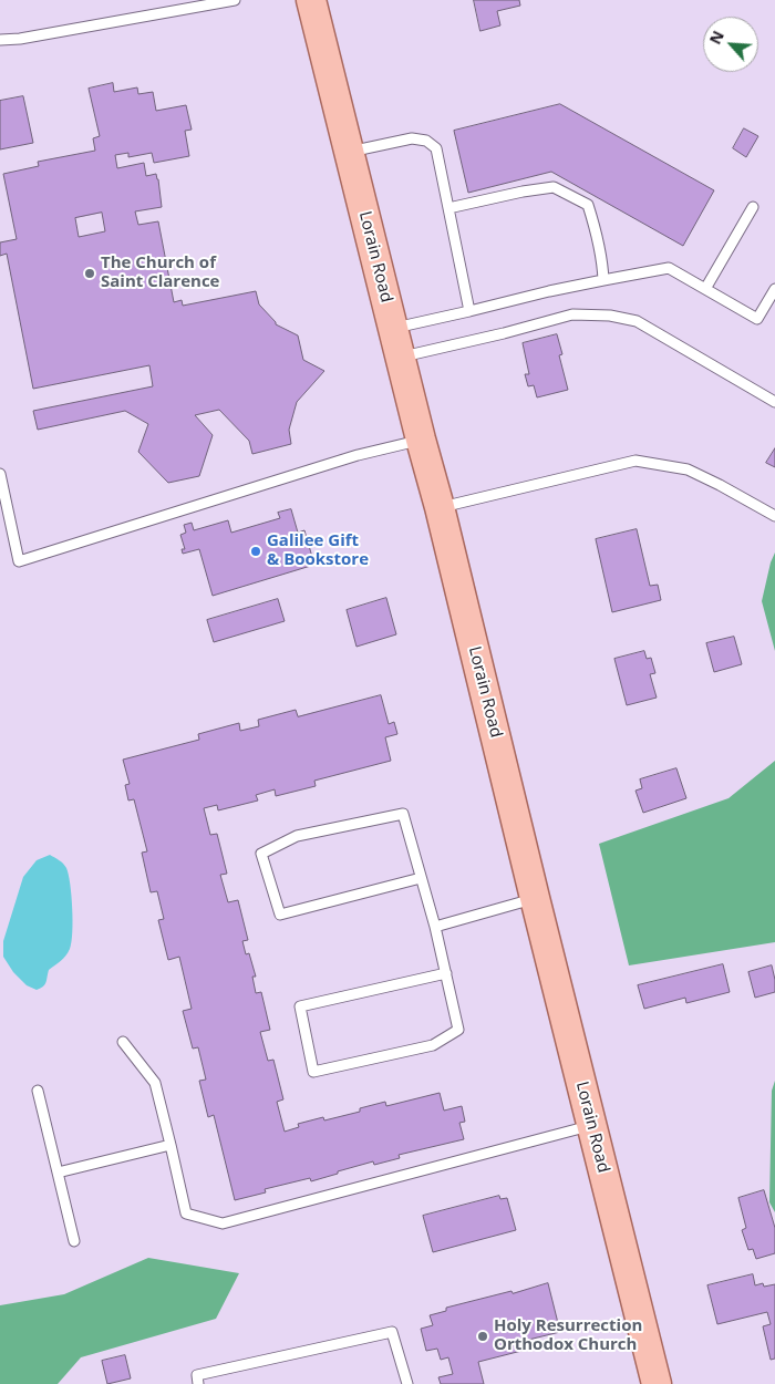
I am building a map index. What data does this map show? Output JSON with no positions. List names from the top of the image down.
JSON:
{
  "streets": {
    "main road": ["Lorain Road"]
  },
  "places": ["The Church of Saint Clarence", "Galilee Gift & Bookstore", "Holy Resurrection Orthodox Church"],
  "north": "top left"
}
